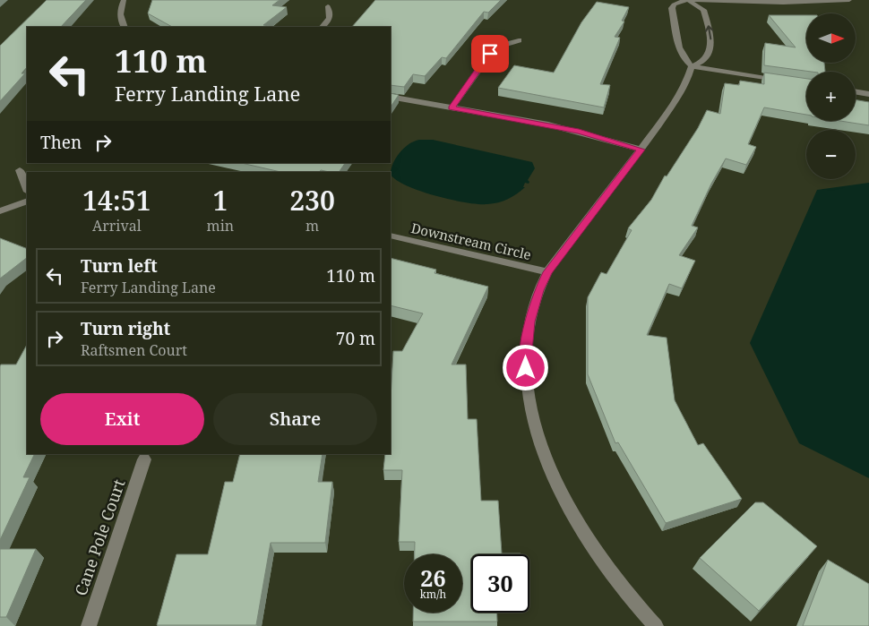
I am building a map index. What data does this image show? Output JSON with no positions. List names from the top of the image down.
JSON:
{
  "streets": {
    "street": ["Downstream Circle", "Cane Pole Court"]
  },
  "north": "right",
  "page": {
    "map_buttons": ["+", "−"],
    "turn": ["110 m", "Ferry Landing Lane"],
    "then": "Then",
    "eta": [
      "14:51",
      "Arrival",
      "1",
      "min",
      "230",
      "m"
    ],
    "list": [
      {
        "name": "Turn left",
        "note": "Ferry Landing Lane",
        "value": "110 m"
      },
      {
        "name": "Turn right",
        "note": "Raftsmen Court",
        "value": "70 m"
      }
    ],
    "buttons": ["Exit", "Share"],
    "speed": "26 km/h",
    "limit": "30"
  }
}
